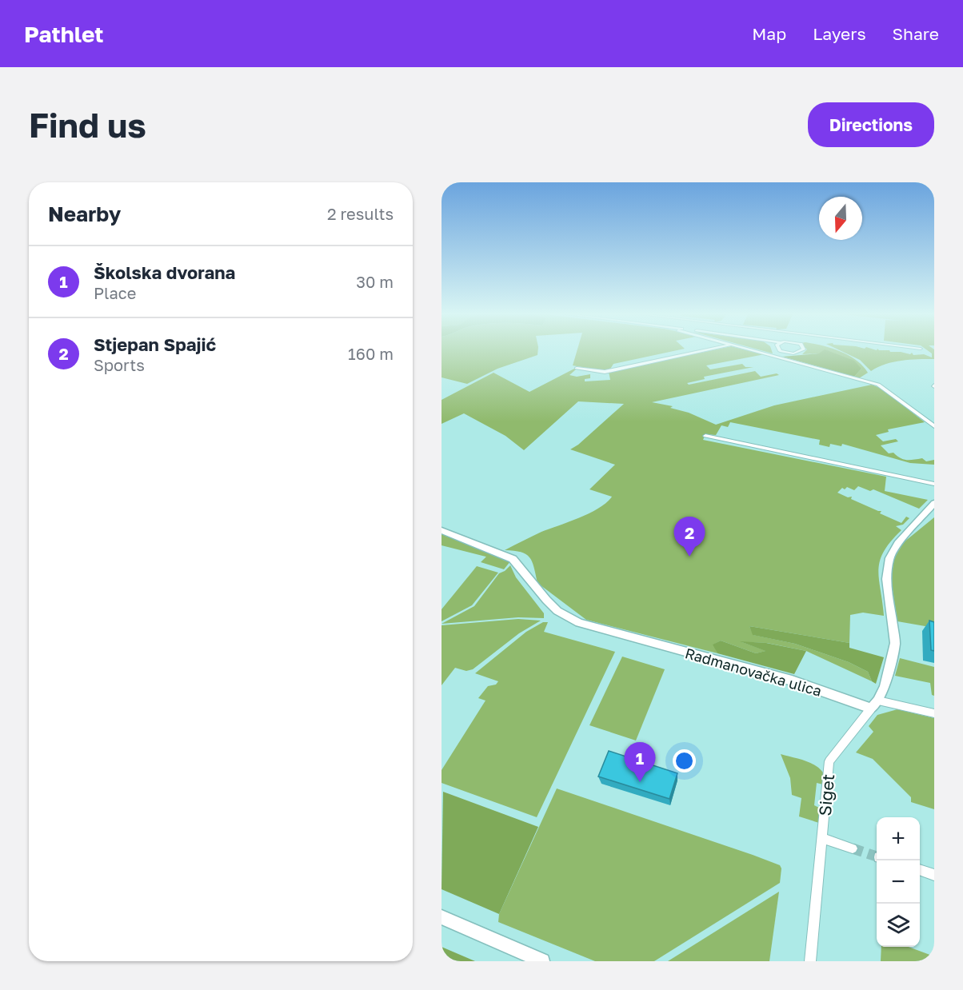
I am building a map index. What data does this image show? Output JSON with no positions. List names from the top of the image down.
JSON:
{
  "streets": {
    "street": ["Radmanovačka ulica", "Siget"]
  },
  "crossings": [
    ["Radmanovačka ulica", "Siget"]
  ],
  "north": "bottom",
  "page": {
    "header": "Pathlet",
    "nav": ["Map", "Layers", "Share"],
    "buttons": "Directions",
    "title": "Find us",
    "heading": ["Nearby", "2 results"],
    "list": [
      {
        "mark": "1",
        "name": "Školska dvorana",
        "note": "Place",
        "value": "30 m"
      },
      {
        "mark": "2",
        "name": "Stjepan Spajić",
        "note": "Sports",
        "value": "160 m"
      }
    ],
    "pins": ["2", "1"],
    "map_buttons": ["+", "−"]
  }
}
